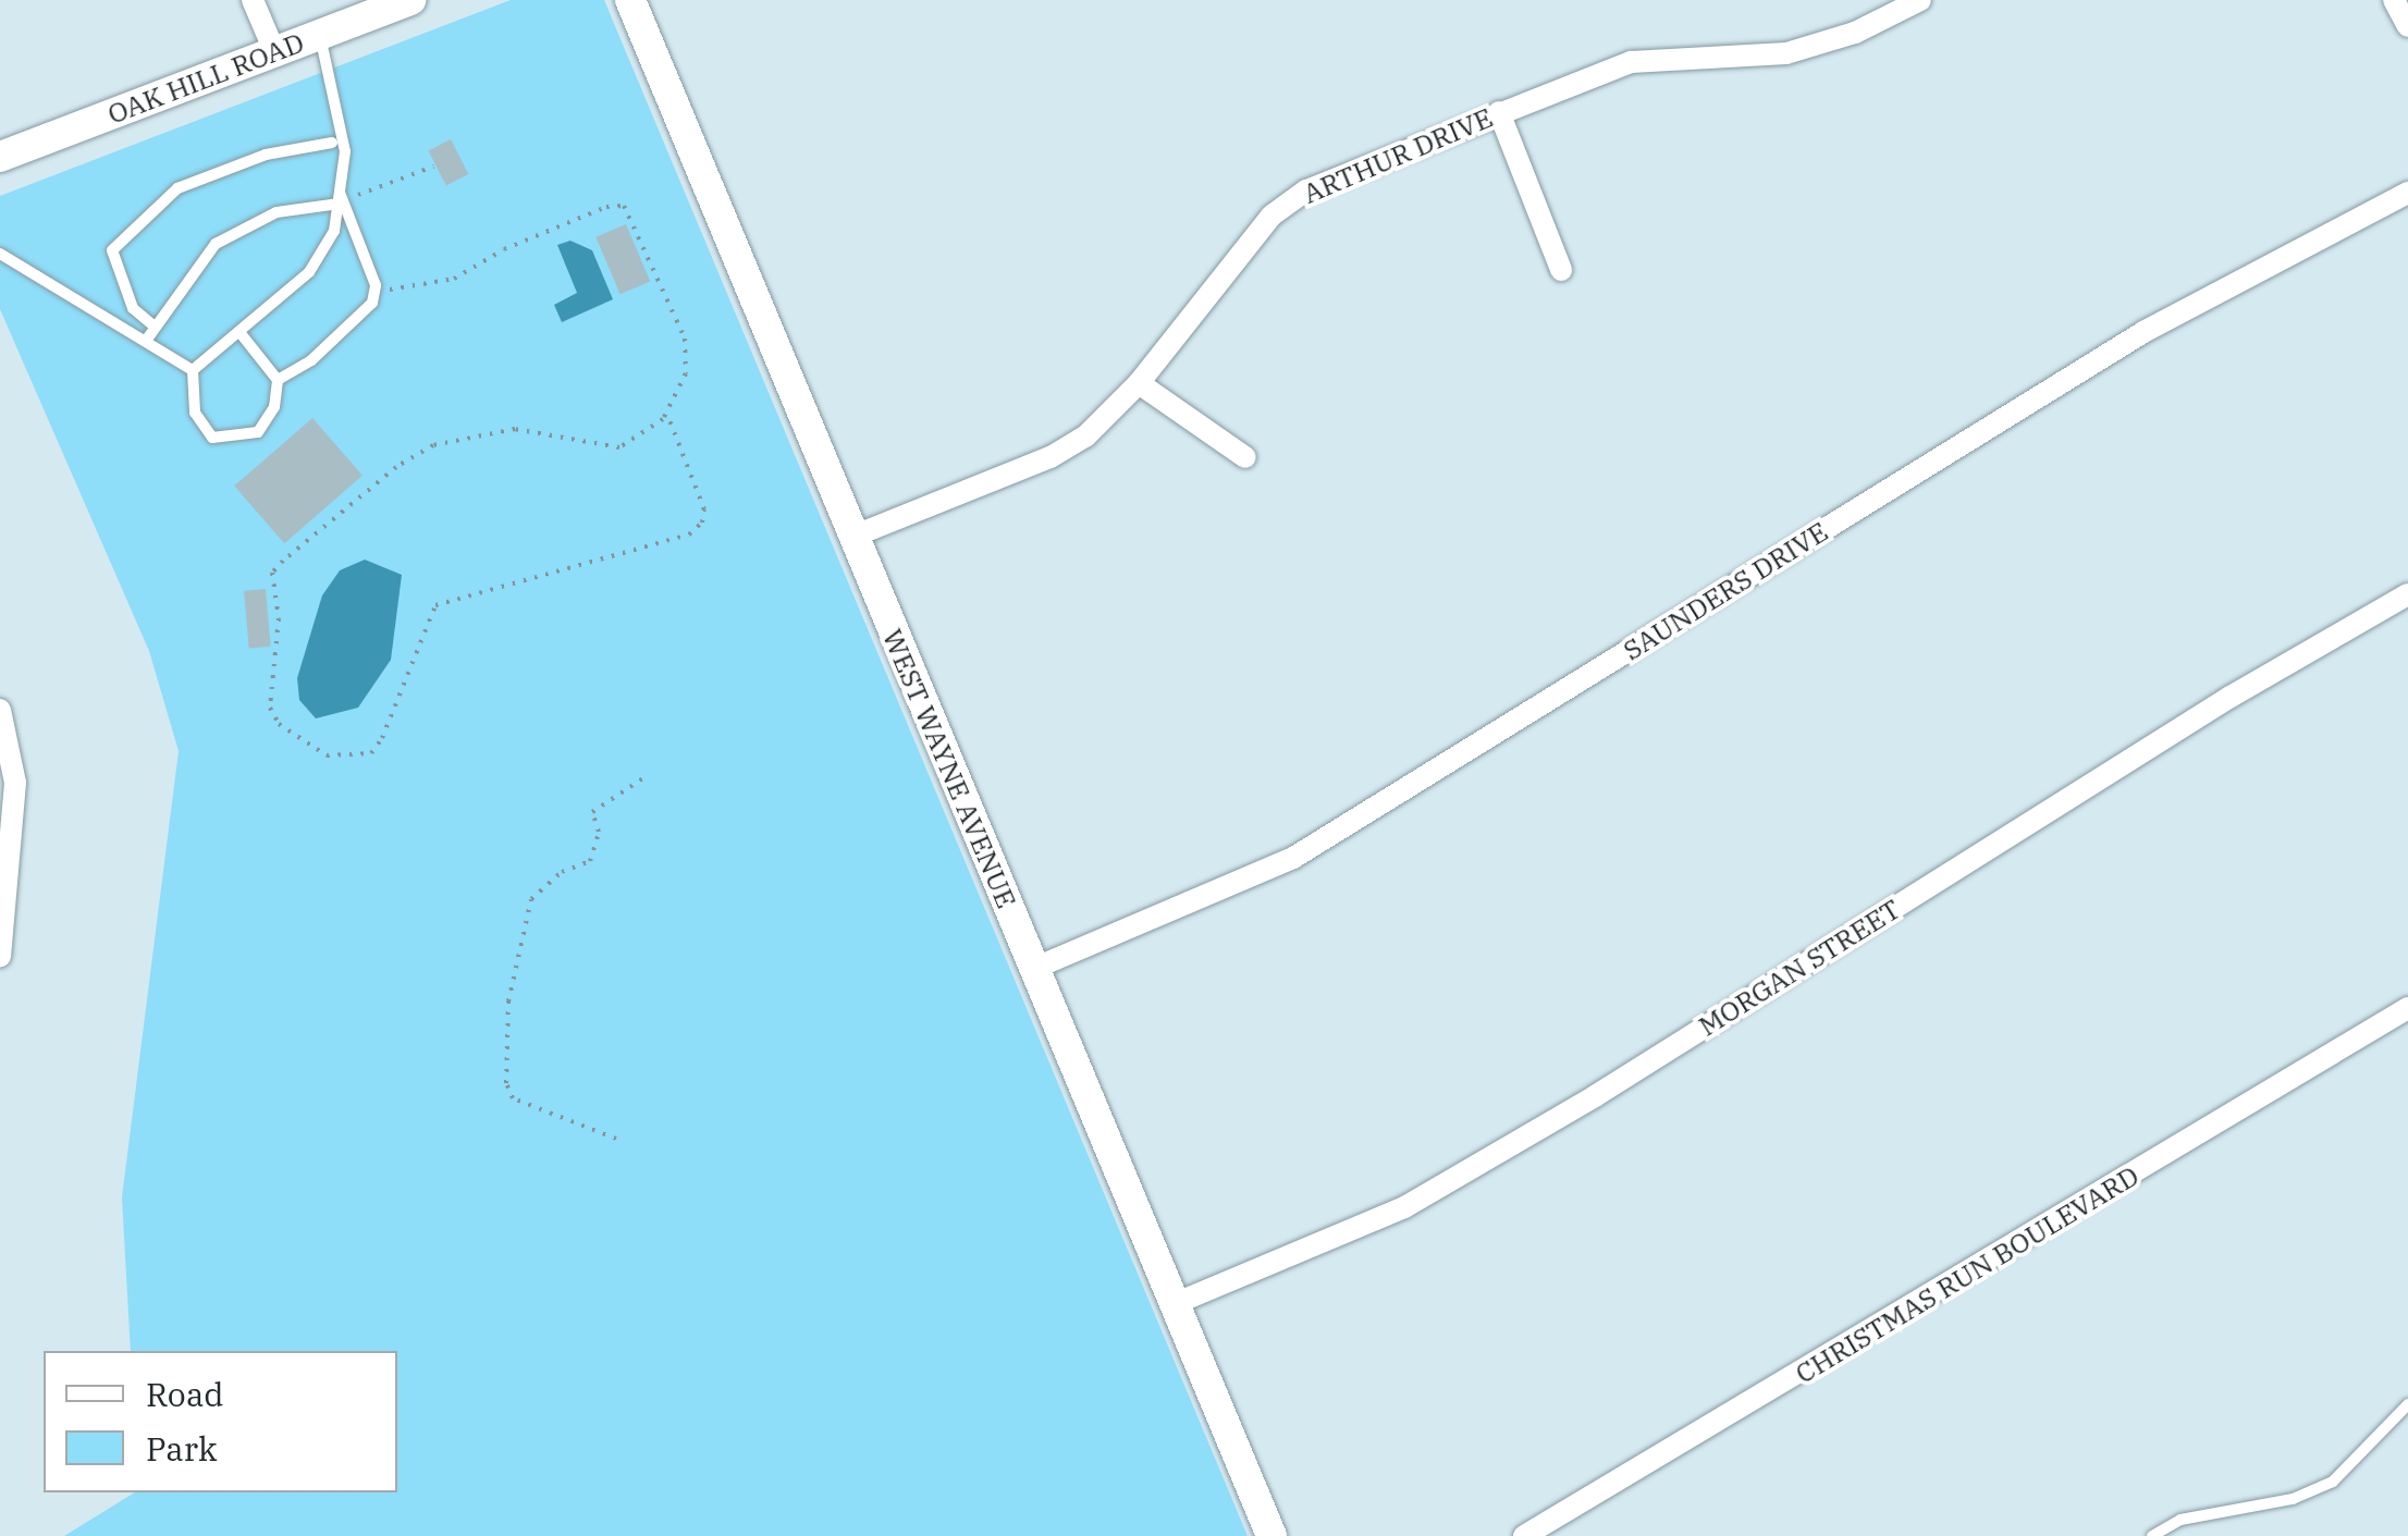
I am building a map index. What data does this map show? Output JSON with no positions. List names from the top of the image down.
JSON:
{
  "streets": {
    "street": [
      "OAK HILL ROAD",
      "ARTHUR DRIVE",
      "SAUNDERS DRIVE",
      "WEST WAYNE AVENUE",
      "MORGAN STREET",
      "CHRISTMAS RUN BOULEVARD"
    ]
  },
  "crossings": [
    ["ARTHUR DRIVE", "WEST WAYNE AVENUE"],
    ["SAUNDERS DRIVE", "WEST WAYNE AVENUE"],
    ["WEST WAYNE AVENUE", "MORGAN STREET"]
  ],
  "legend": ["Road", "Park"]
}
